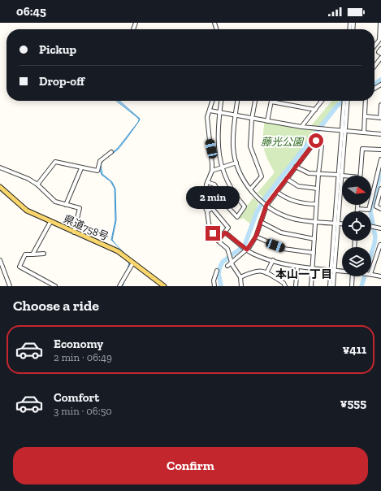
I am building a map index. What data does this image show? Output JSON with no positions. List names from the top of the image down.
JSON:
{
  "streets": {
    "main road": ["県道758号"]
  },
  "districts": ["本山一丁目"],
  "parks": ["藤光公園"],
  "north": "right",
  "page": {
    "status": "06:45",
    "banner": ["Pickup", "Drop-off"],
    "bubble": "2 min",
    "heading": "Choose a ride",
    "list": [
      {
        "name": "Economy",
        "note": "2 min · 06:49",
        "value": "¥411"
      },
      {
        "name": "Comfort",
        "note": "3 min · 06:50",
        "value": "¥555"
      }
    ],
    "buttons": "Confirm"
  }
}
